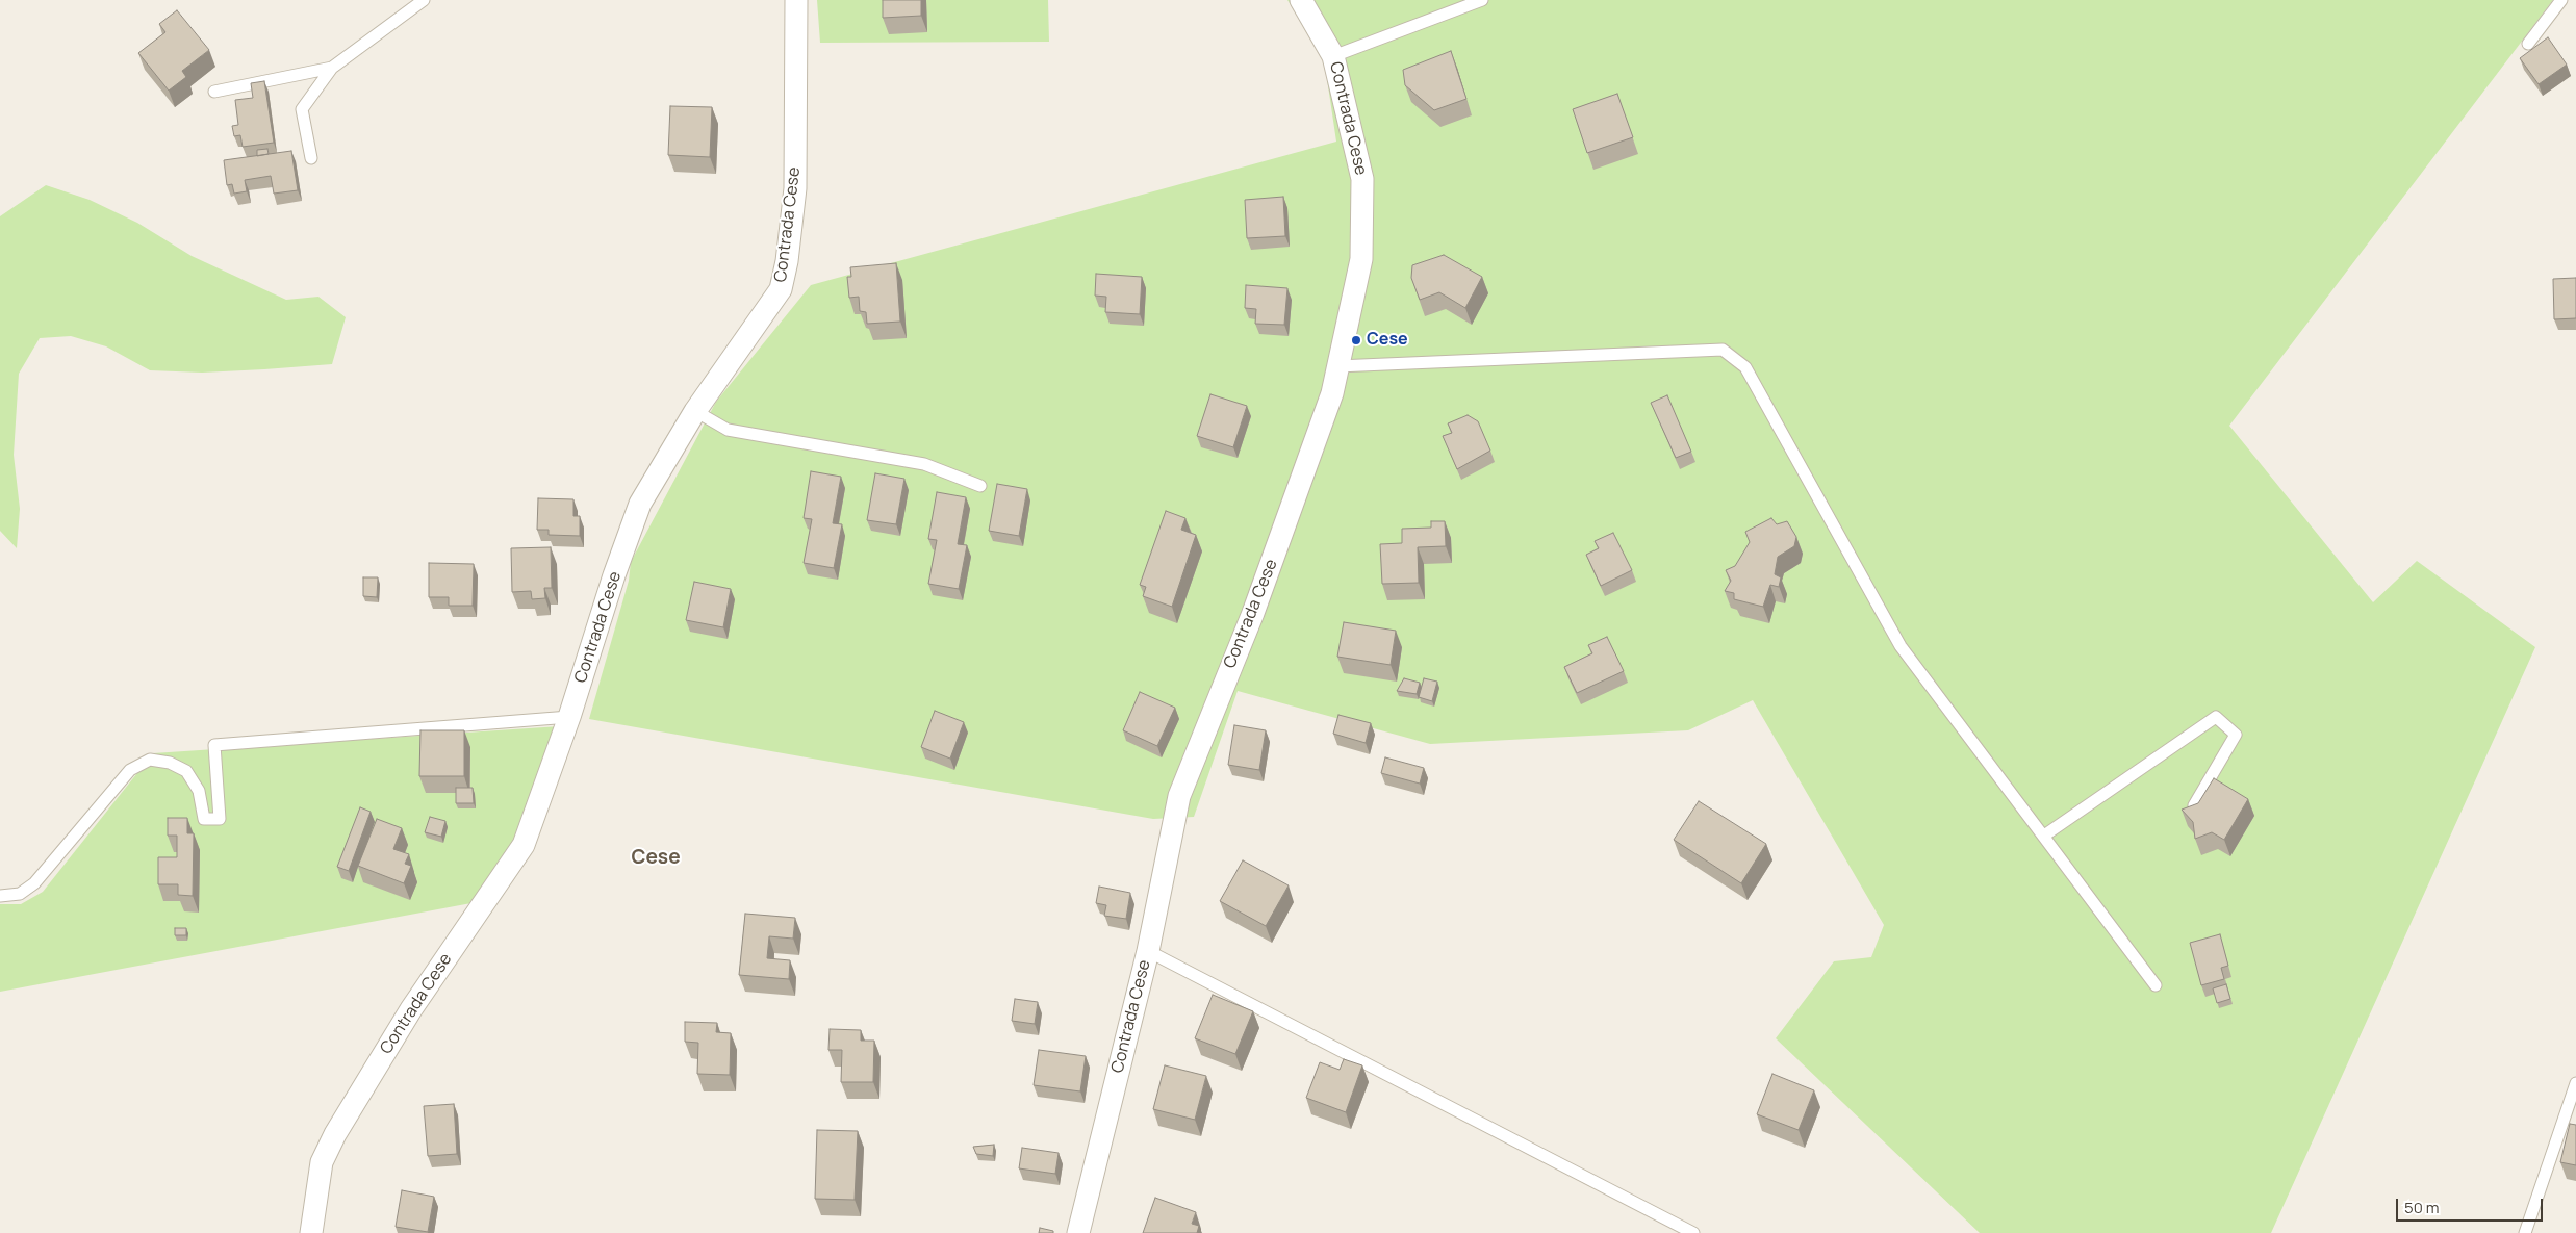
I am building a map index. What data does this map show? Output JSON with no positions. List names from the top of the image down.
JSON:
{
  "streets": {
    "street": ["Contrada Cese"]
  },
  "districts": ["Cese"],
  "places": ["Cese"],
  "scale_bar": "50 m"
}
